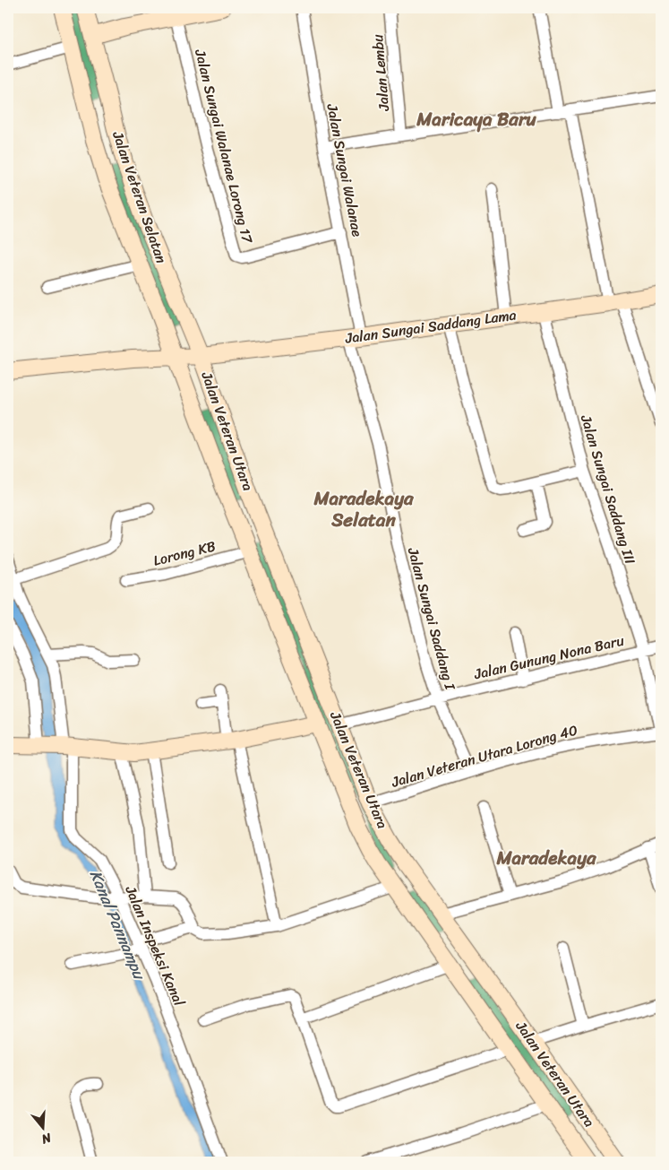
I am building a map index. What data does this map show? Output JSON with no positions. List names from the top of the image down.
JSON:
{
  "streets": {
    "main road": ["Jalan Veteran Selatan", "Jalan Sungai Saddang Lama", "Jalan Veteran Utara"],
    "street": [
      "Jalan Lembu",
      "Jalan Sungai Walanae Lorong 17",
      "Jalan Sungai Walanae",
      "Jalan Sungai Saddang III",
      "Lorong KB",
      "Jalan Sungai Saddang I",
      "Jalan Gunung Nona Baru",
      "Jalan Veteran Utara Lorong 40",
      "Jalan Inspeksi Kanal"
    ]
  },
  "crossings": [
    ["Jalan Sungai Walanae Lorong 17", "Jalan Sungai Walanae"],
    ["Jalan Sungai Walanae", "Jalan Sungai Saddang Lama"],
    ["Jalan Sungai Walanae", "Jalan Sungai Saddang I"],
    ["Jalan Veteran Selatan", "Jalan Sungai Saddang Lama"],
    ["Jalan Veteran Selatan", "Jalan Veteran Utara"],
    ["Jalan Sungai Saddang Lama", "Jalan Veteran Utara"],
    ["Jalan Sungai Saddang Lama", "Jalan Sungai Saddang III"],
    ["Jalan Sungai Saddang Lama", "Jalan Sungai Saddang I"],
    ["Jalan Veteran Utara", "Lorong KB"],
    ["Jalan Veteran Utara", "Jalan Gunung Nona Baru"],
    ["Jalan Veteran Utara", "Jalan Veteran Utara Lorong 40"],
    ["Jalan Sungai Saddang III", "Jalan Gunung Nona Baru"],
    ["Jalan Sungai Saddang III", "Jalan Veteran Utara Lorong 40"],
    ["Jalan Sungai Saddang I", "Jalan Gunung Nona Baru"],
    ["Jalan Sungai Saddang I", "Jalan Veteran Utara Lorong 40"]
  ],
  "districts": ["Maricaya Baru", "Maradekaya Selatan", "Maradekaya"],
  "water": ["Kanal Pannampu"],
  "north": "bottom"
}
